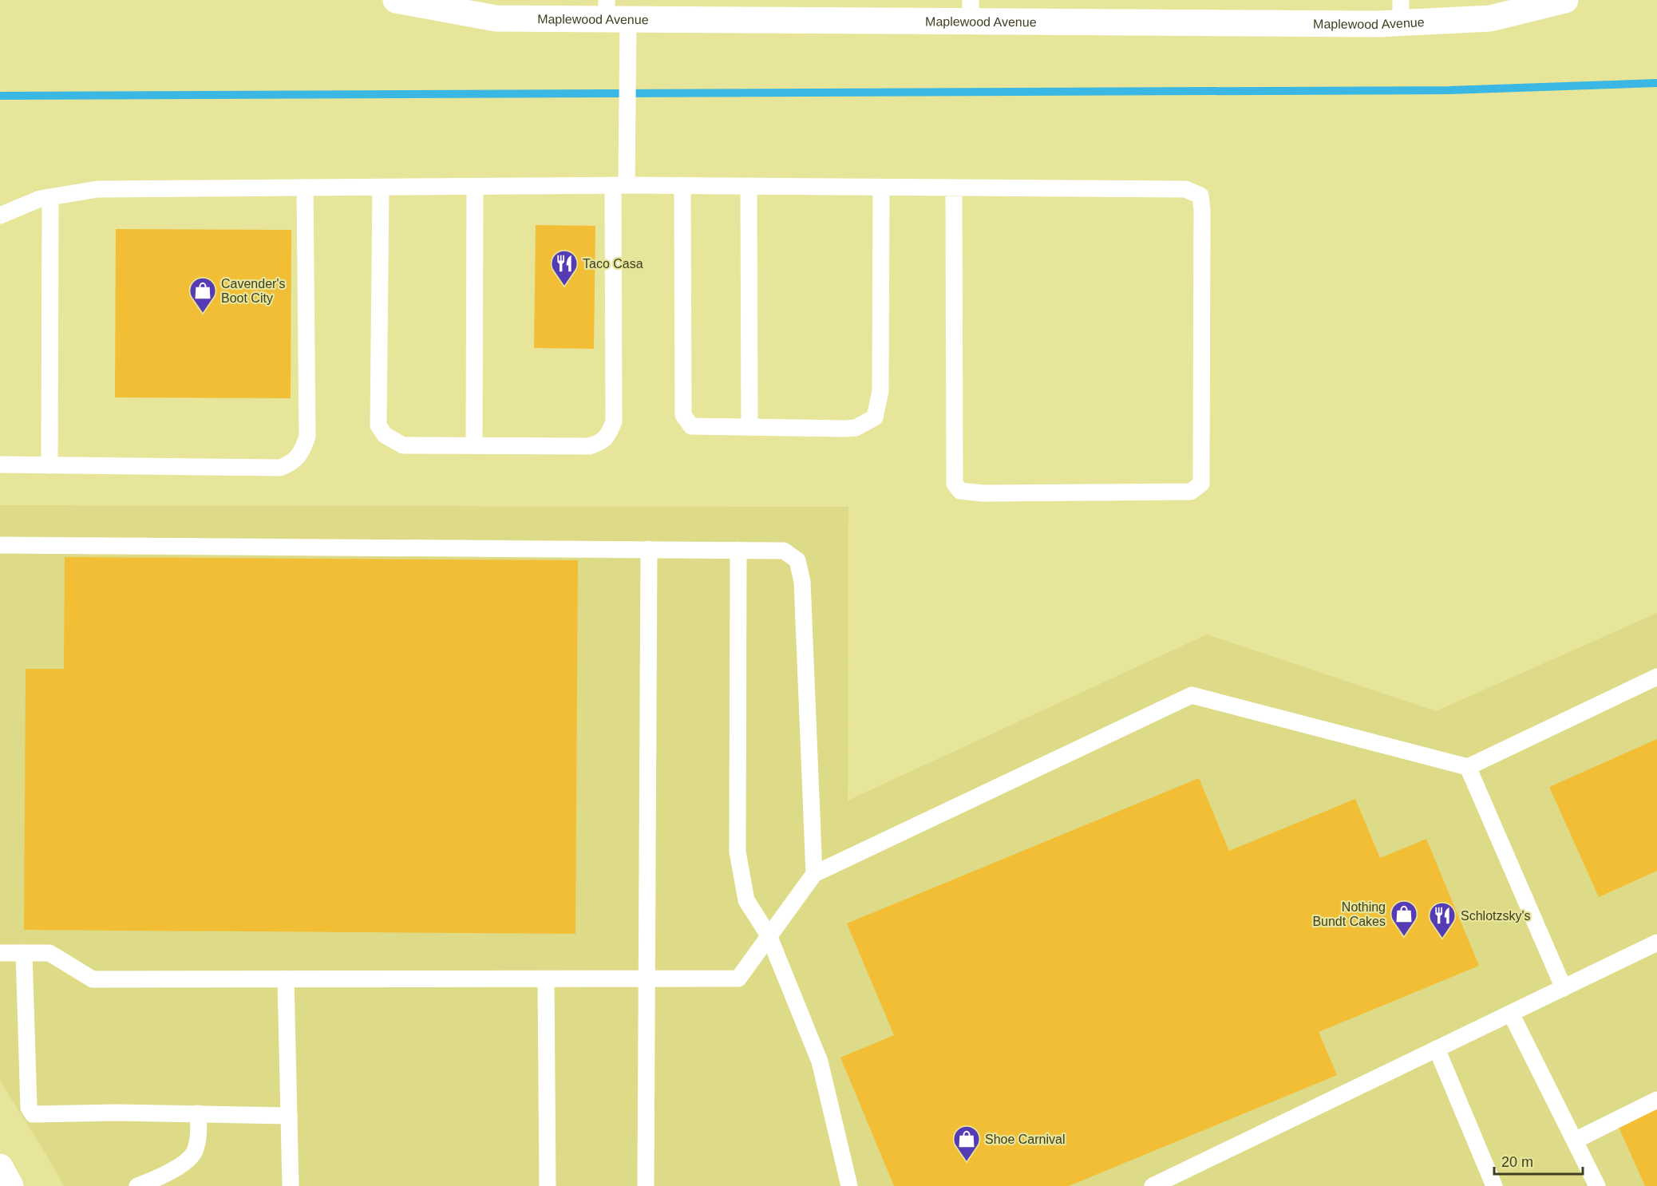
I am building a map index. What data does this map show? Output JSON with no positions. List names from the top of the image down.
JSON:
{
  "streets": {
    "street": ["Maplewood Avenue"]
  },
  "places": {
    "restaurant": ["Taco Casa", "Schlotzsky's"],
    "shop": ["Cavender's Boot City", "Nothing Bundt Cakes", "Shoe Carnival"]
  },
  "scale_bar": "20 m"
}
